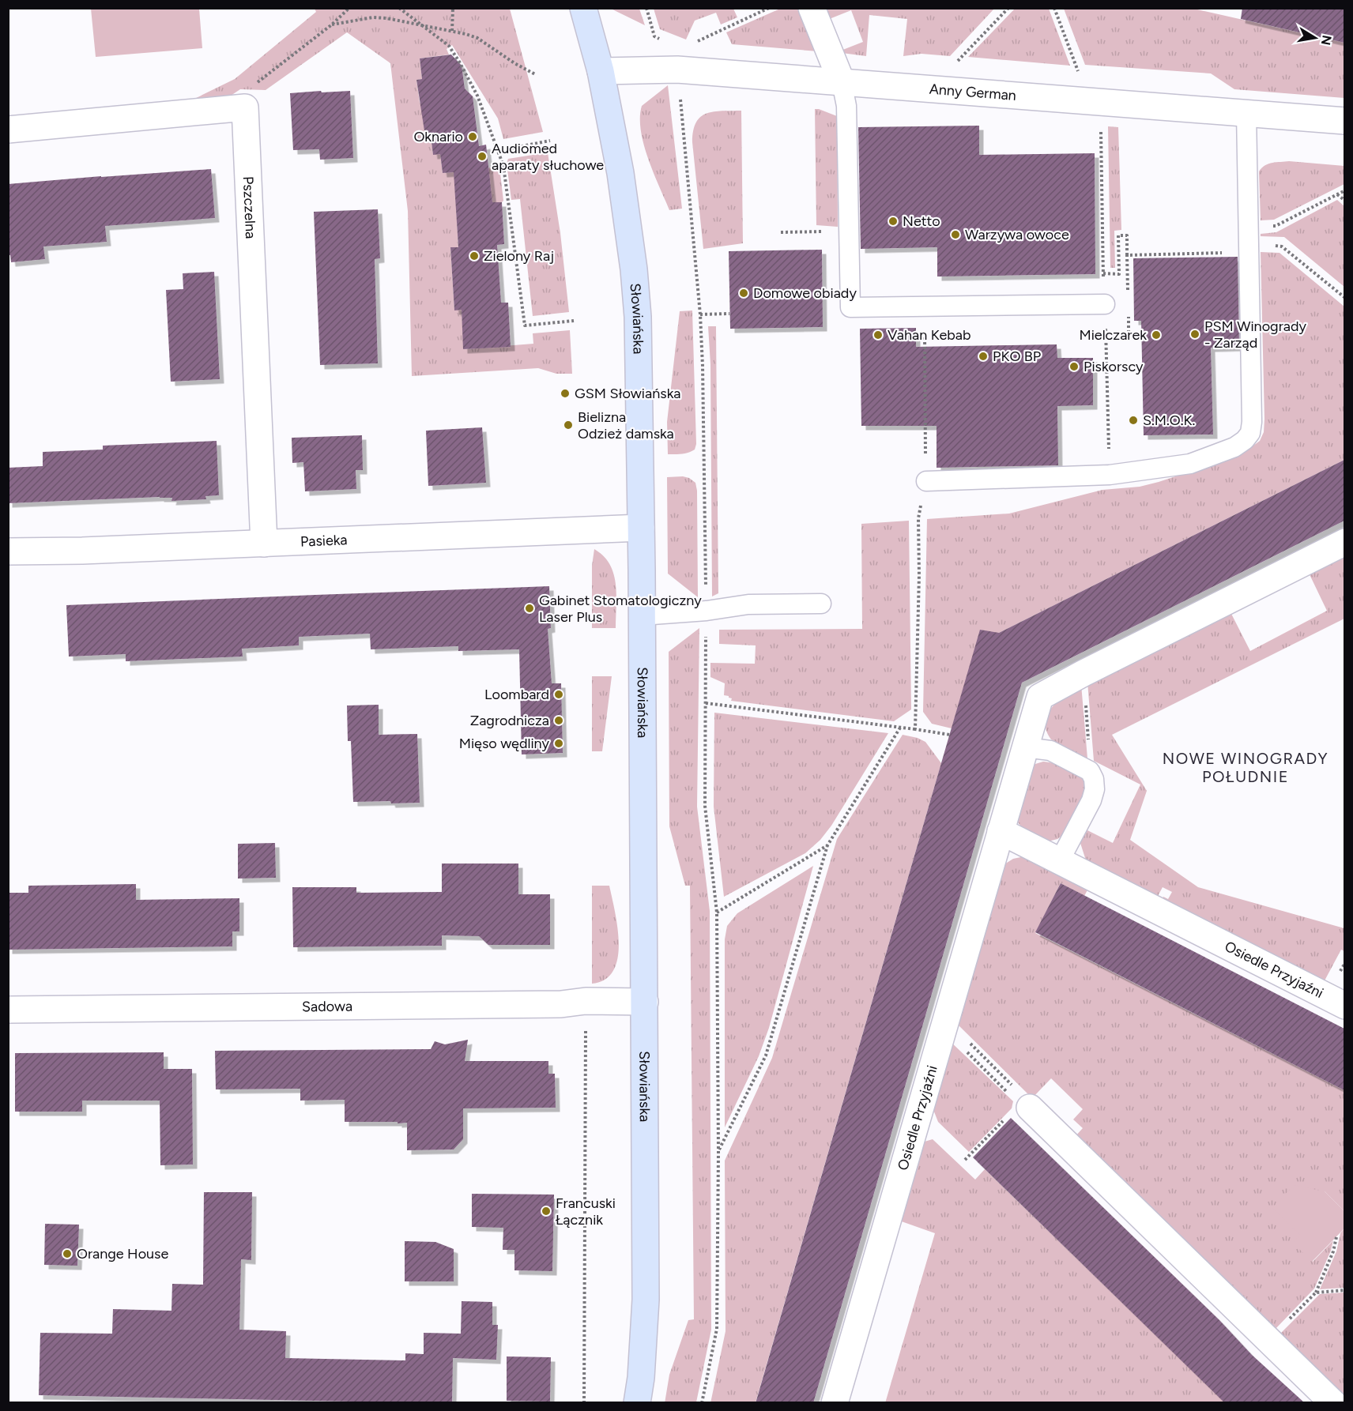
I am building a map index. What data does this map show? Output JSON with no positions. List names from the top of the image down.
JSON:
{
  "streets": {
    "street": [
      "Anny German",
      "Pszczelna",
      "Słowiańska",
      "Pasieka",
      "Osiedle Przyjaźni",
      "Sadowa"
    ]
  },
  "crossings": [
    ["Anny German", "Słowiańska"],
    ["Pszczelna", "Pasieka"],
    ["Słowiańska", "Pasieka"],
    ["Słowiańska", "Sadowa"]
  ],
  "districts": ["NOWE WINOGRADY POŁUDNIE"],
  "places": [
    "Oknario",
    "Audiomed aparaty słuchowe",
    "Netto",
    "Warzywa owoce",
    "Zielony Raj",
    "Domowe obiady",
    "PSM Winogrady - Zarząd",
    "Vahan Kebab",
    "Mielczarek",
    "PKO BP",
    "Piskorscy",
    "GSM Słowiańska",
    "S.M.O.K.",
    "Bielizna Odzież damska",
    "Gabinet Stomatologiczny Laser Plus",
    "Loombard",
    "Zagrodnicza",
    "Mięso wędliny",
    "Francuski Łącznik",
    "Orange House"
  ],
  "north": "right"
}
